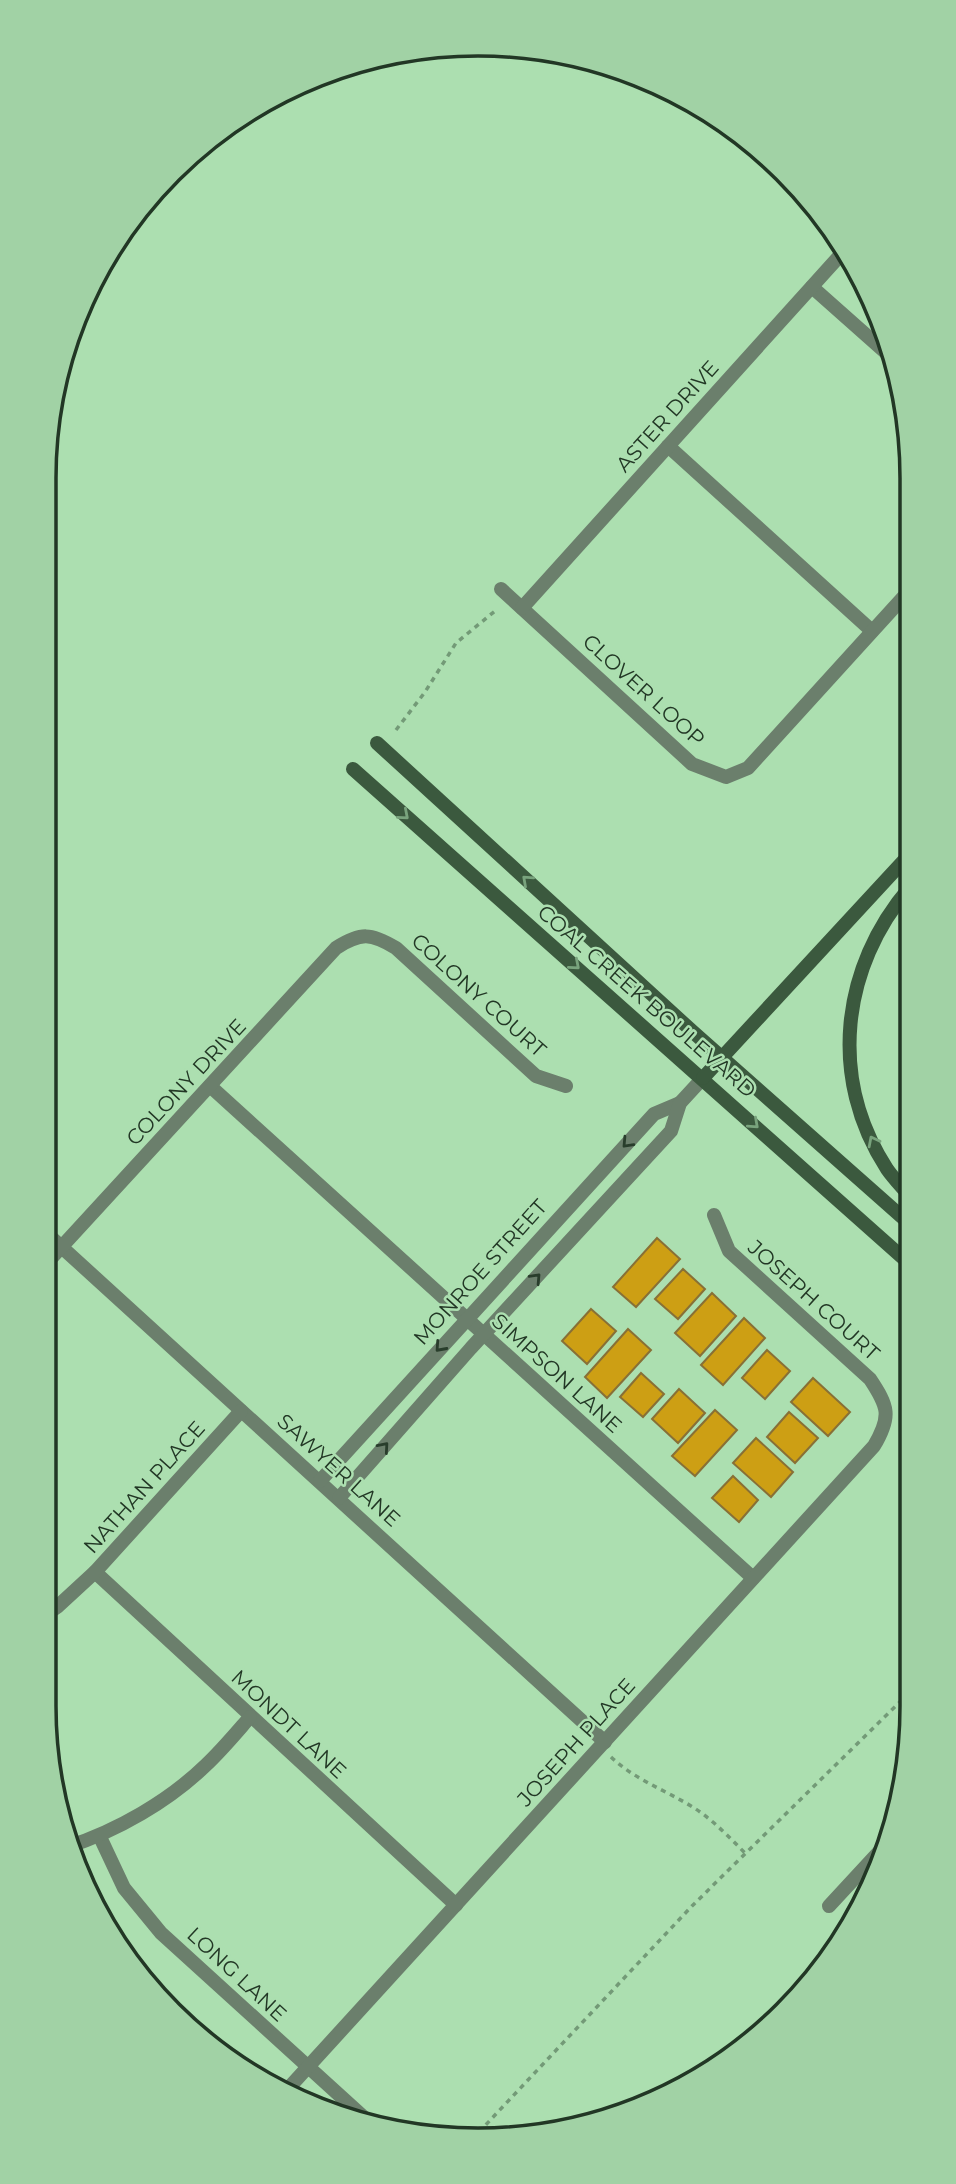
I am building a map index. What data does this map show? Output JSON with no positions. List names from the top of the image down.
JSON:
{
  "streets": {
    "main road": ["COAL CREEK BOULEVARD", "MONROE STREET"],
    "street": [
      "ASTER DRIVE",
      "CLOVER LOOP",
      "COLONY COURT",
      "COLONY DRIVE",
      "JOSEPH COURT",
      "SIMPSON LANE",
      "SAWYER LANE",
      "NATHAN PLACE",
      "MONDT LANE",
      "JOSEPH PLACE",
      "LONG LANE"
    ]
  },
  "crossings": [
    ["ASTER DRIVE", "CLOVER LOOP"],
    ["COLONY COURT", "COLONY DRIVE"],
    ["COAL CREEK BOULEVARD", "MONROE STREET"],
    ["COLONY DRIVE", "SIMPSON LANE"],
    ["COLONY DRIVE", "SAWYER LANE"],
    ["MONROE STREET", "SIMPSON LANE"],
    ["MONROE STREET", "SAWYER LANE"],
    ["JOSEPH COURT", "JOSEPH PLACE"],
    ["SIMPSON LANE", "JOSEPH PLACE"],
    ["SAWYER LANE", "NATHAN PLACE"],
    ["SAWYER LANE", "JOSEPH PLACE"],
    ["NATHAN PLACE", "MONDT LANE"],
    ["MONDT LANE", "JOSEPH PLACE"],
    ["JOSEPH PLACE", "LONG LANE"]
  ]
}
